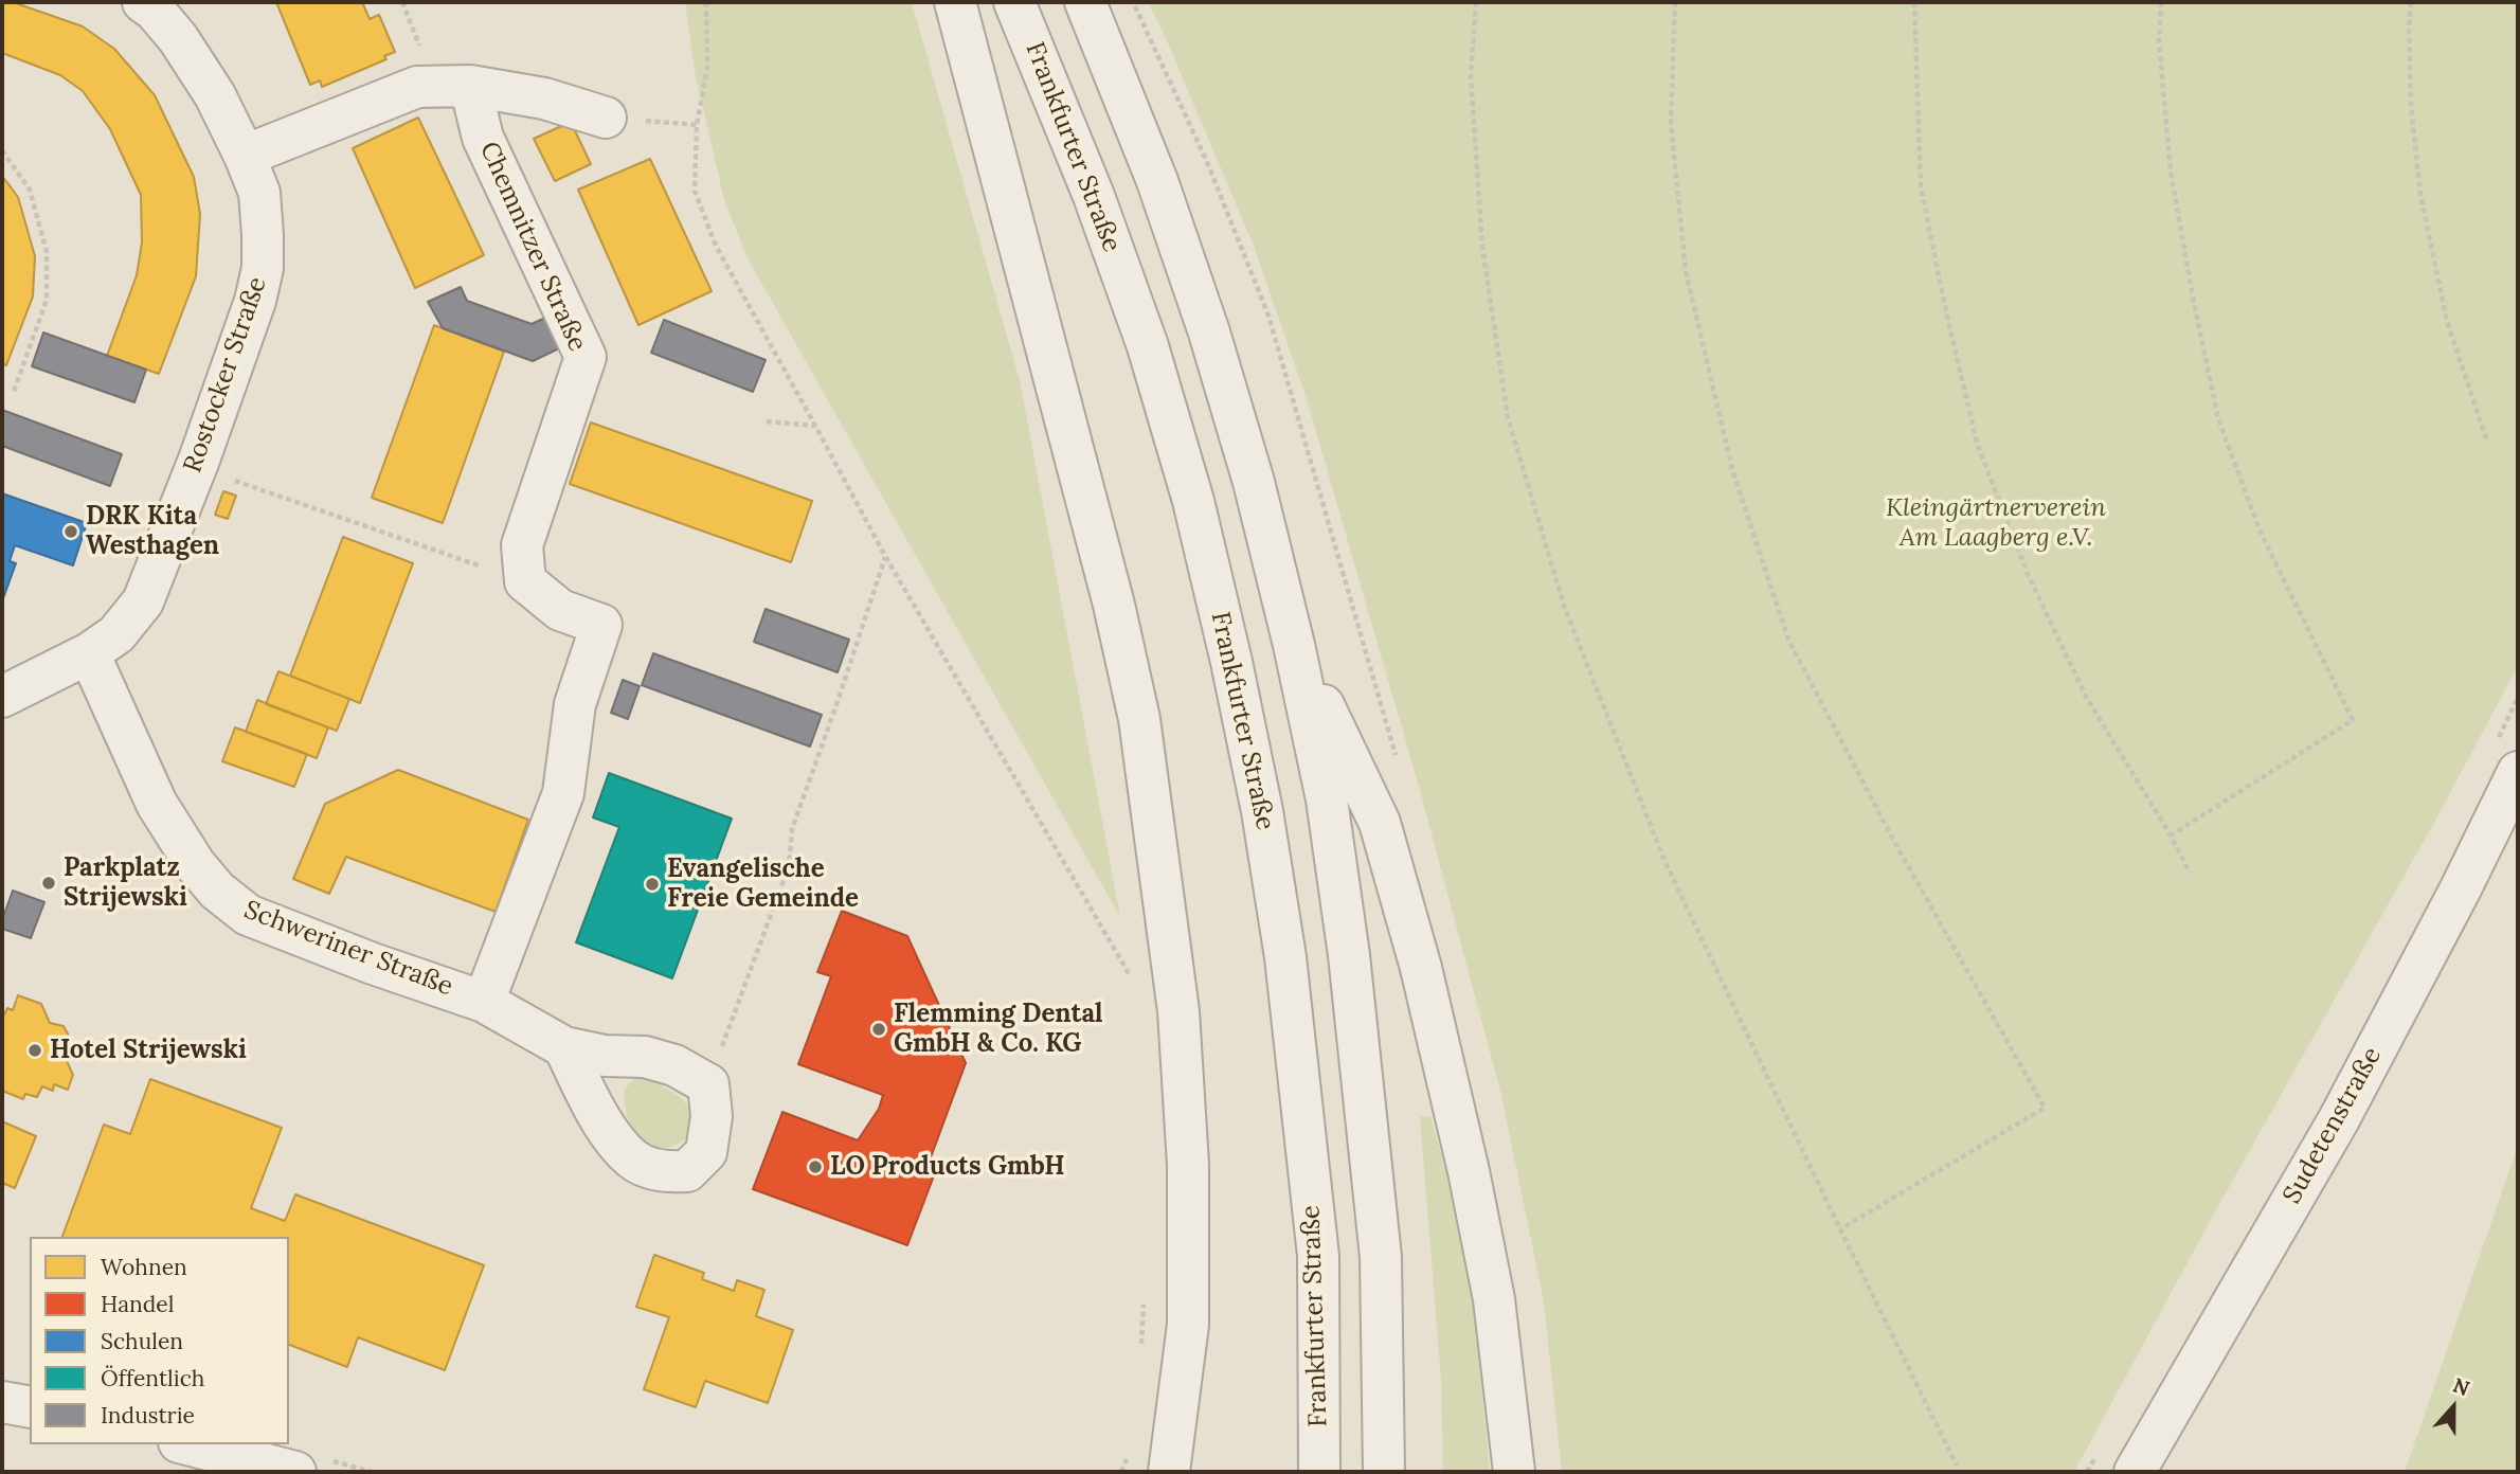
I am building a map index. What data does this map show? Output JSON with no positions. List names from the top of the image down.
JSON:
{
  "streets": {
    "street": [
      "Frankfurter Straße",
      "Chemnitzer Straße",
      "Rostocker Straße",
      "Schweriner Straße",
      "Sudetenstraße"
    ]
  },
  "crossings": [
    ["Rostocker Straße", "Schweriner Straße"]
  ],
  "parks": ["Kleingärtnerverein Am Laagberg e.V."],
  "places": [
    "DRK Kita Westhagen",
    "Parkplatz Strijewski",
    "Evangelische Freie Gemeinde",
    "Flemming Dental GmbH & Co. KG",
    "Hotel Strijewski",
    "LO Products GmbH"
  ],
  "legend": [
    "Wohnen",
    "Handel",
    "Schulen",
    "Öffentlich",
    "Industrie"
  ],
  "north": "top"
}
